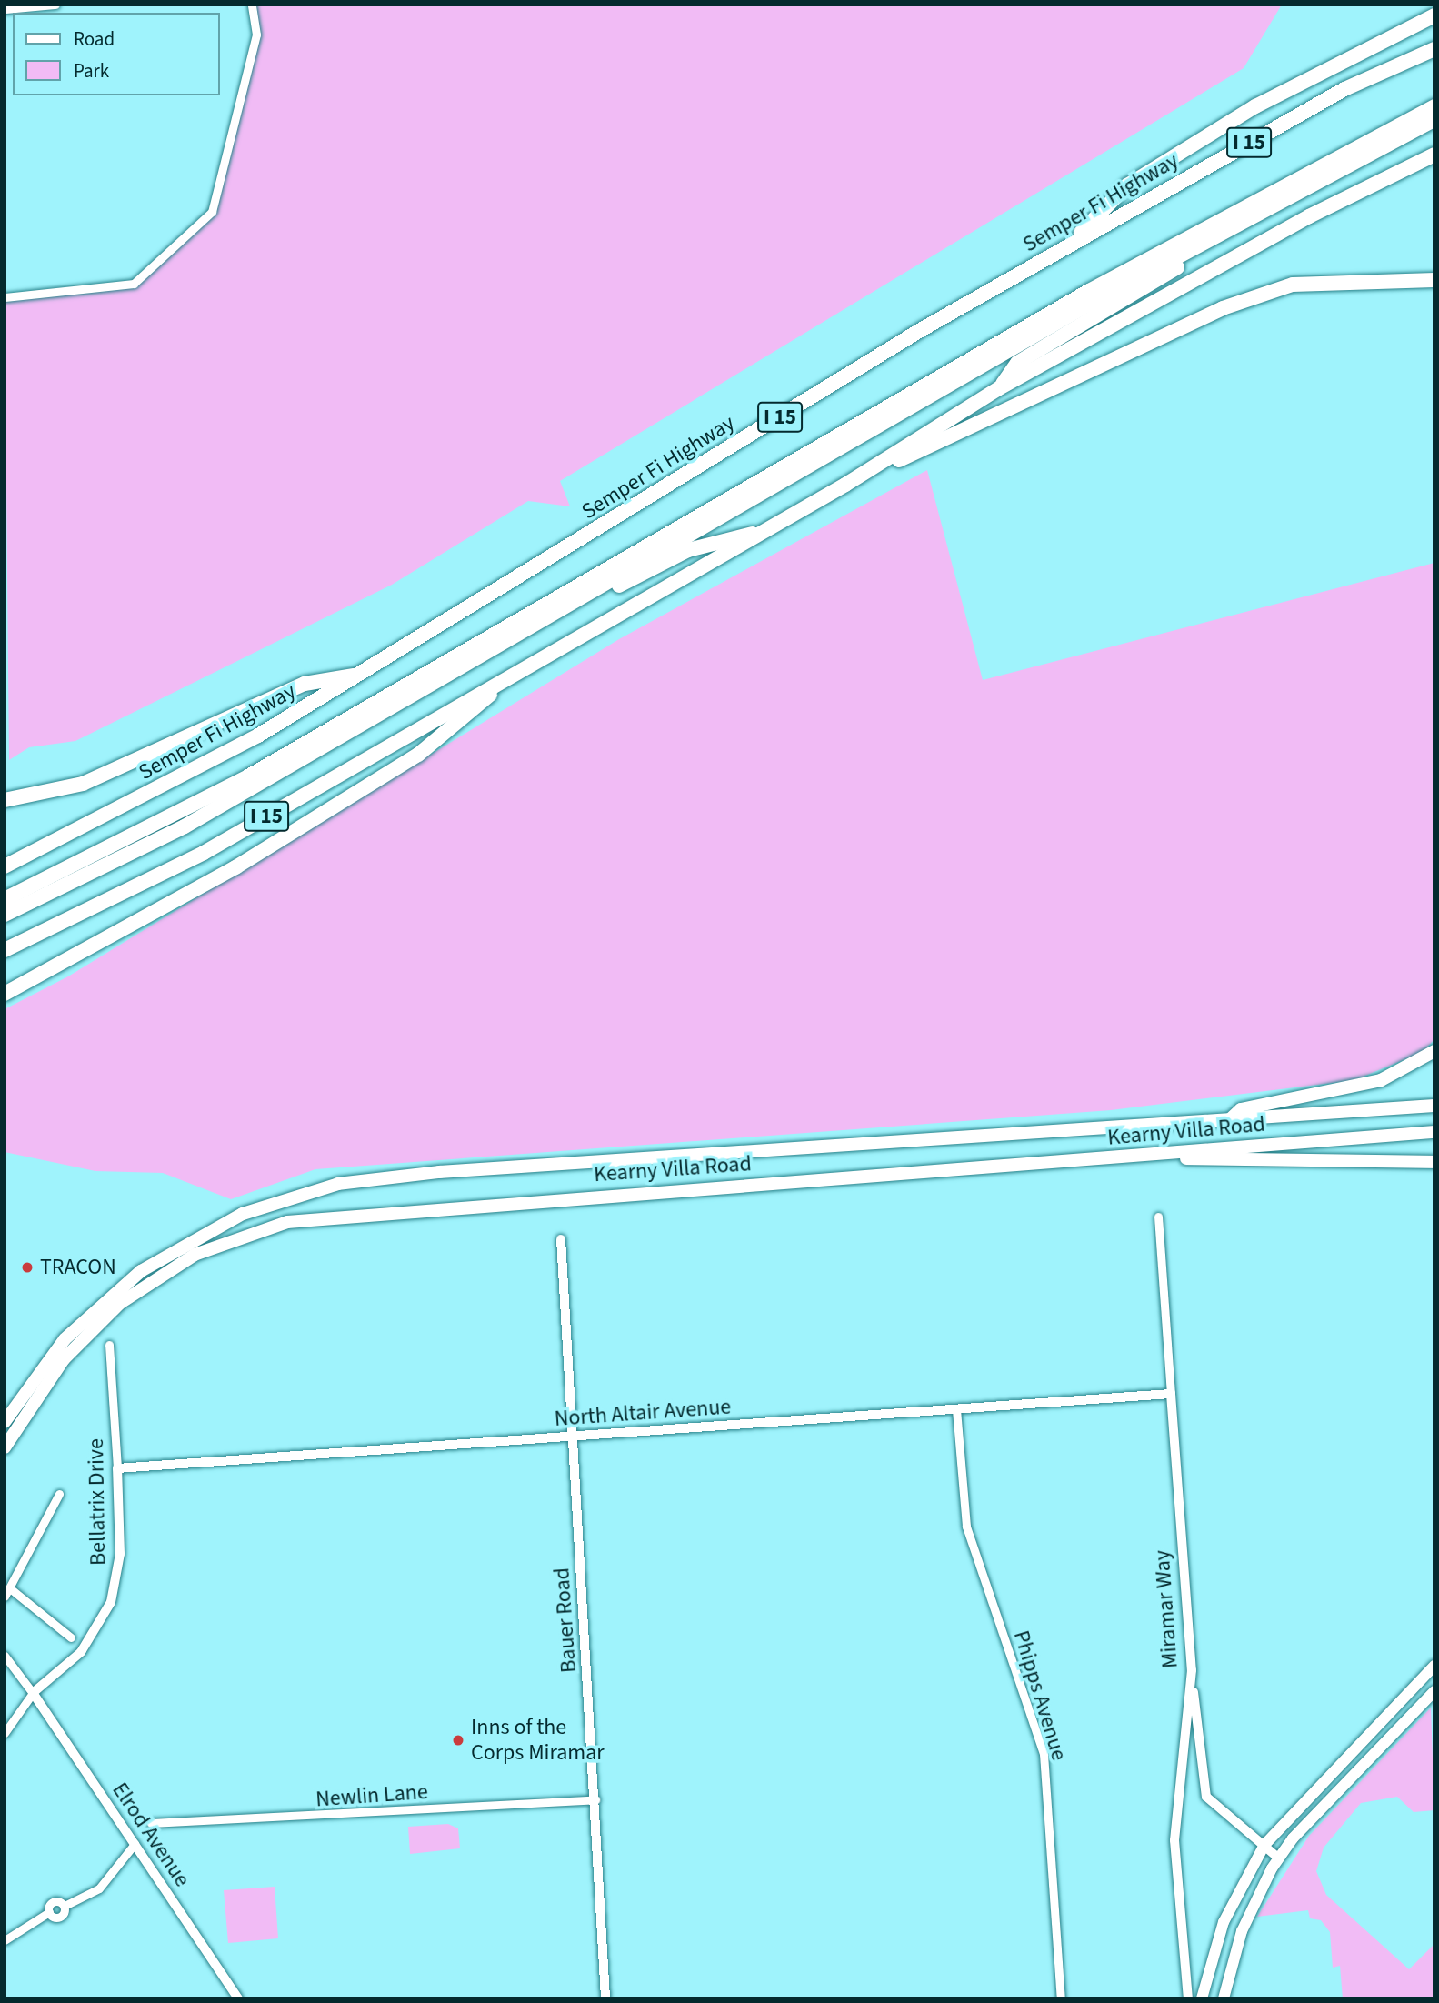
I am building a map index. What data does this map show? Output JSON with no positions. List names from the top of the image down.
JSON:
{
  "streets": {
    "highway": ["I 15", "Semper Fi Highway"],
    "main road": ["Kearny Villa Road"],
    "street": [
      "North Altair Avenue",
      "Bellatrix Drive",
      "Miramar Way",
      "Bauer Road",
      "Phipps Avenue",
      "Newlin Lane",
      "Elrod Avenue"
    ]
  },
  "crossings": [
    ["North Altair Avenue", "Bellatrix Drive"],
    ["North Altair Avenue", "Miramar Way"],
    ["North Altair Avenue", "Bauer Road"],
    ["North Altair Avenue", "Phipps Avenue"],
    ["Bellatrix Drive", "Elrod Avenue"],
    ["Bauer Road", "Newlin Lane"]
  ],
  "places": ["TRACON", "Inns of the Corps Miramar"],
  "legend": ["Road", "Park"]
}
